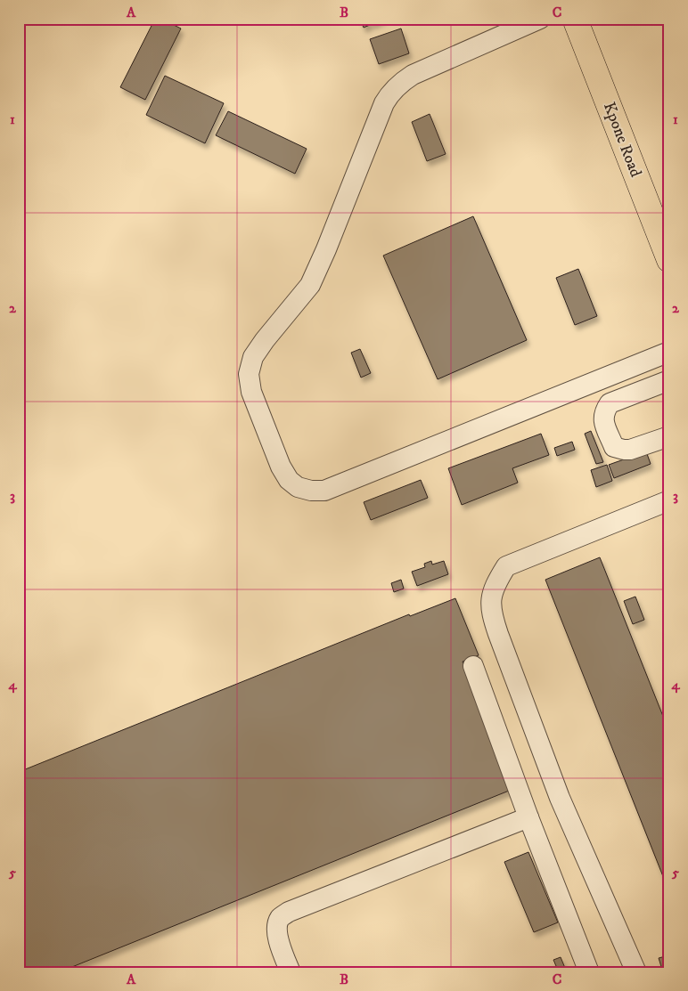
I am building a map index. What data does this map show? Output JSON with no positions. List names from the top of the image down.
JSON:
{
  "streets": {
    "main road": ["Kpone Road"]
  },
  "grid": {
    "columns": ["A", "B", "C"],
    "rows": [
      "1",
      "2",
      "3",
      "4",
      "5"
    ]
  }
}
